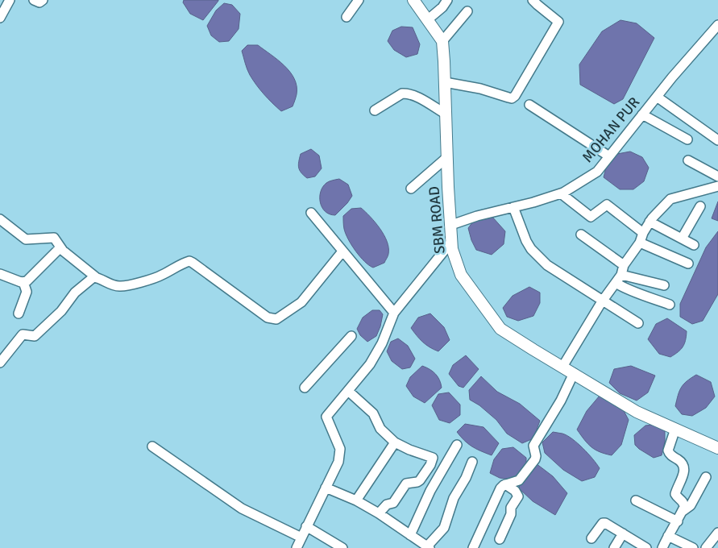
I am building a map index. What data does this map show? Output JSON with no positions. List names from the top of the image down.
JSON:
{
  "streets": {
    "street": ["MOHAN PUR", "SBM ROAD"]
  },
  "crossings": [
    ["MOHAN PUR", "SBM ROAD"]
  ]
}
